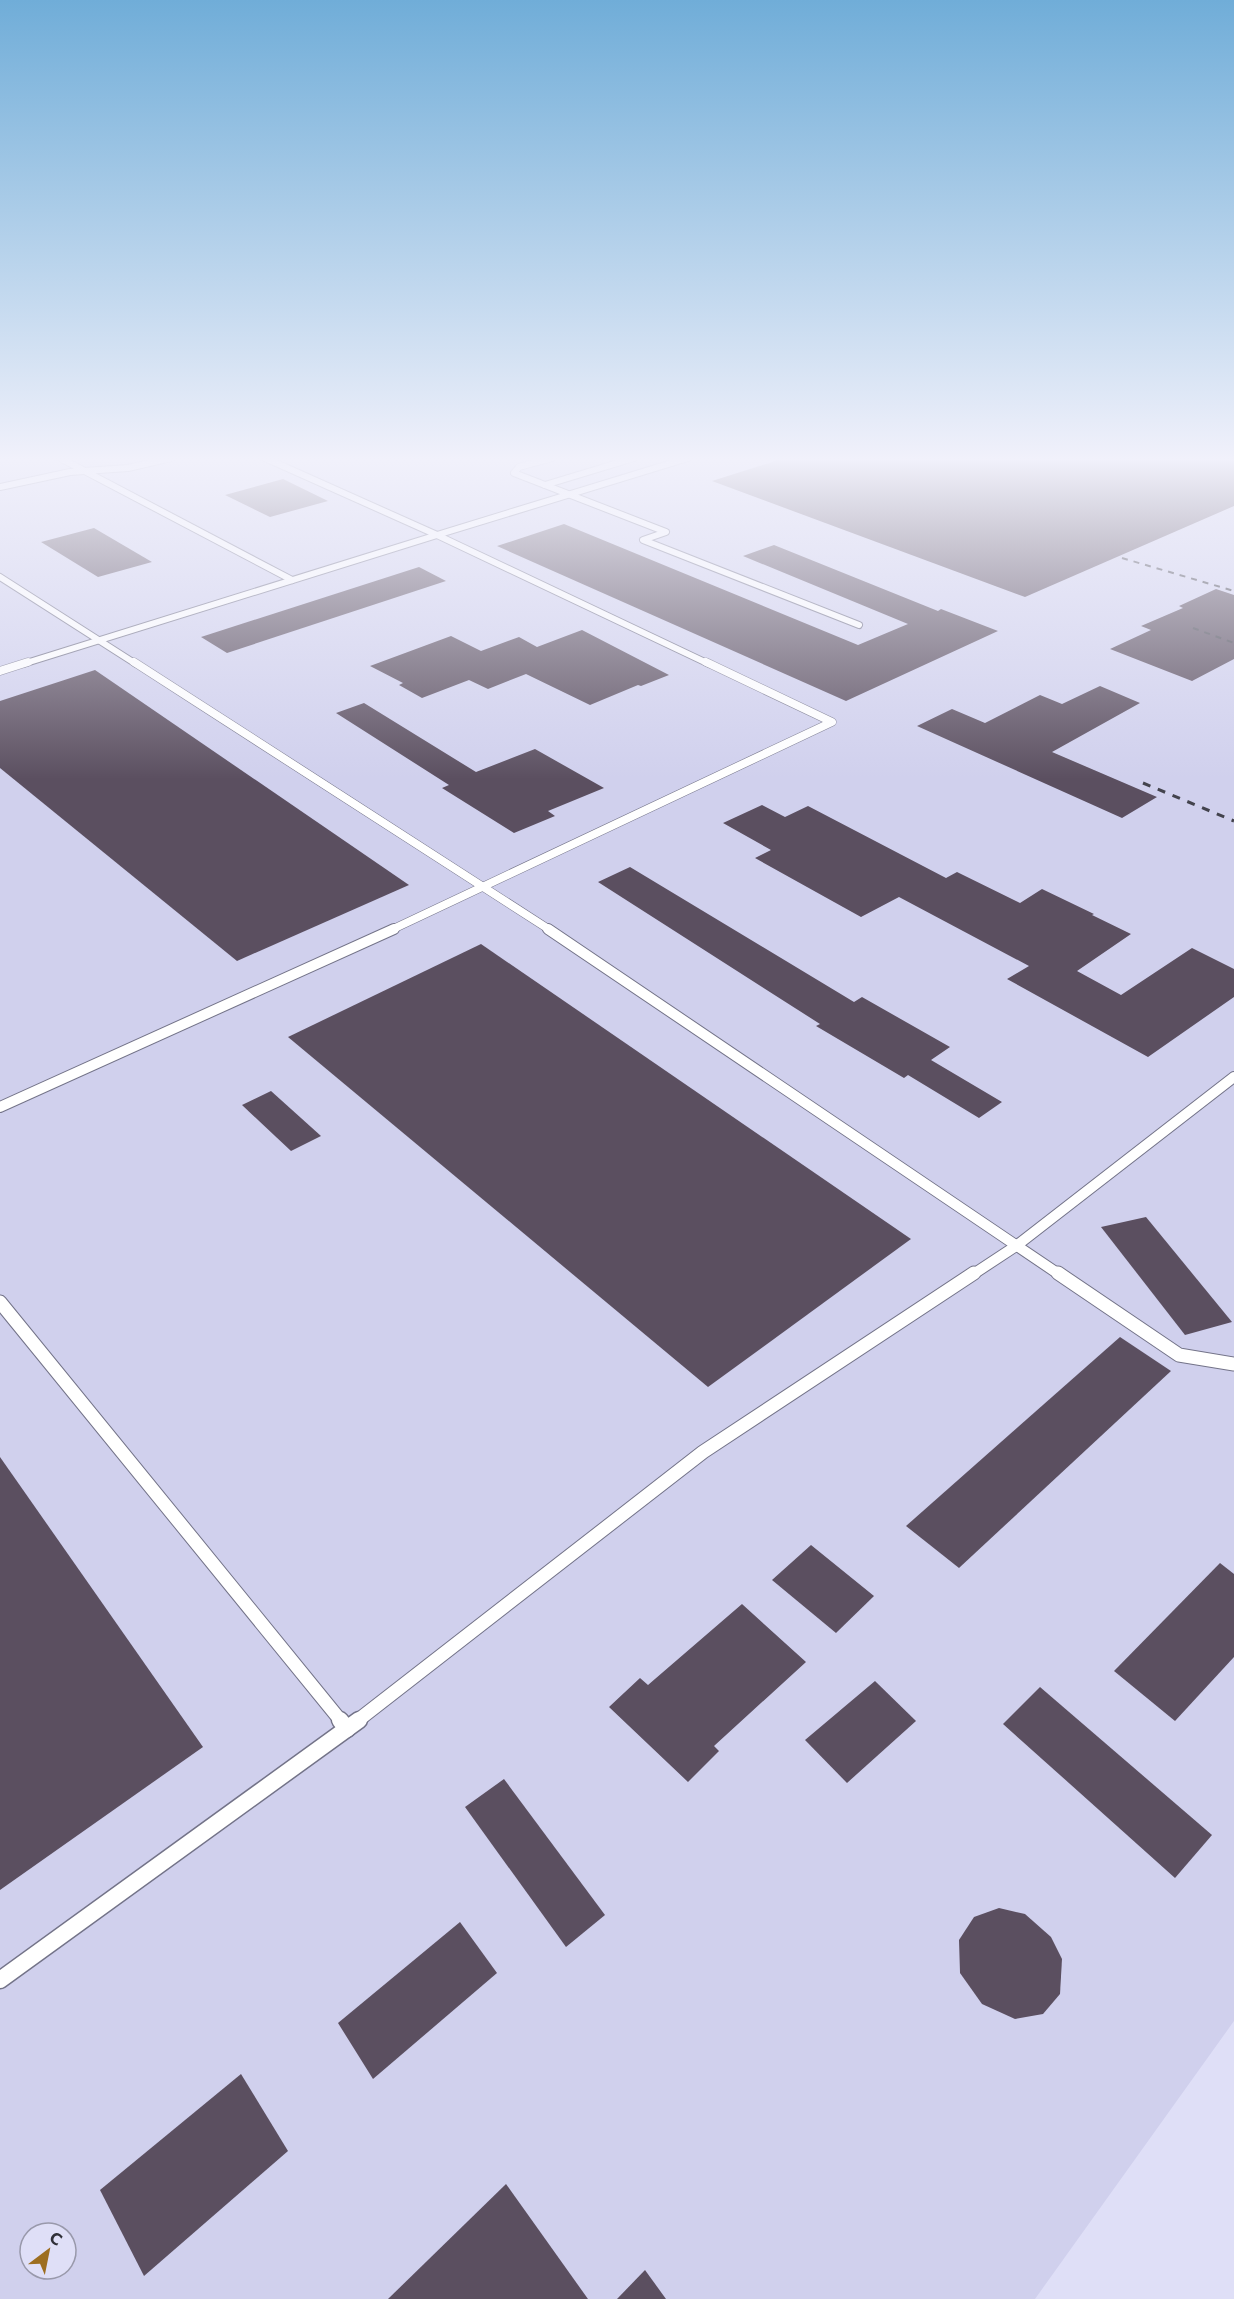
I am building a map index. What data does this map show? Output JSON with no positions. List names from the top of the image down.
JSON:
{
  "north": "top right"
}
